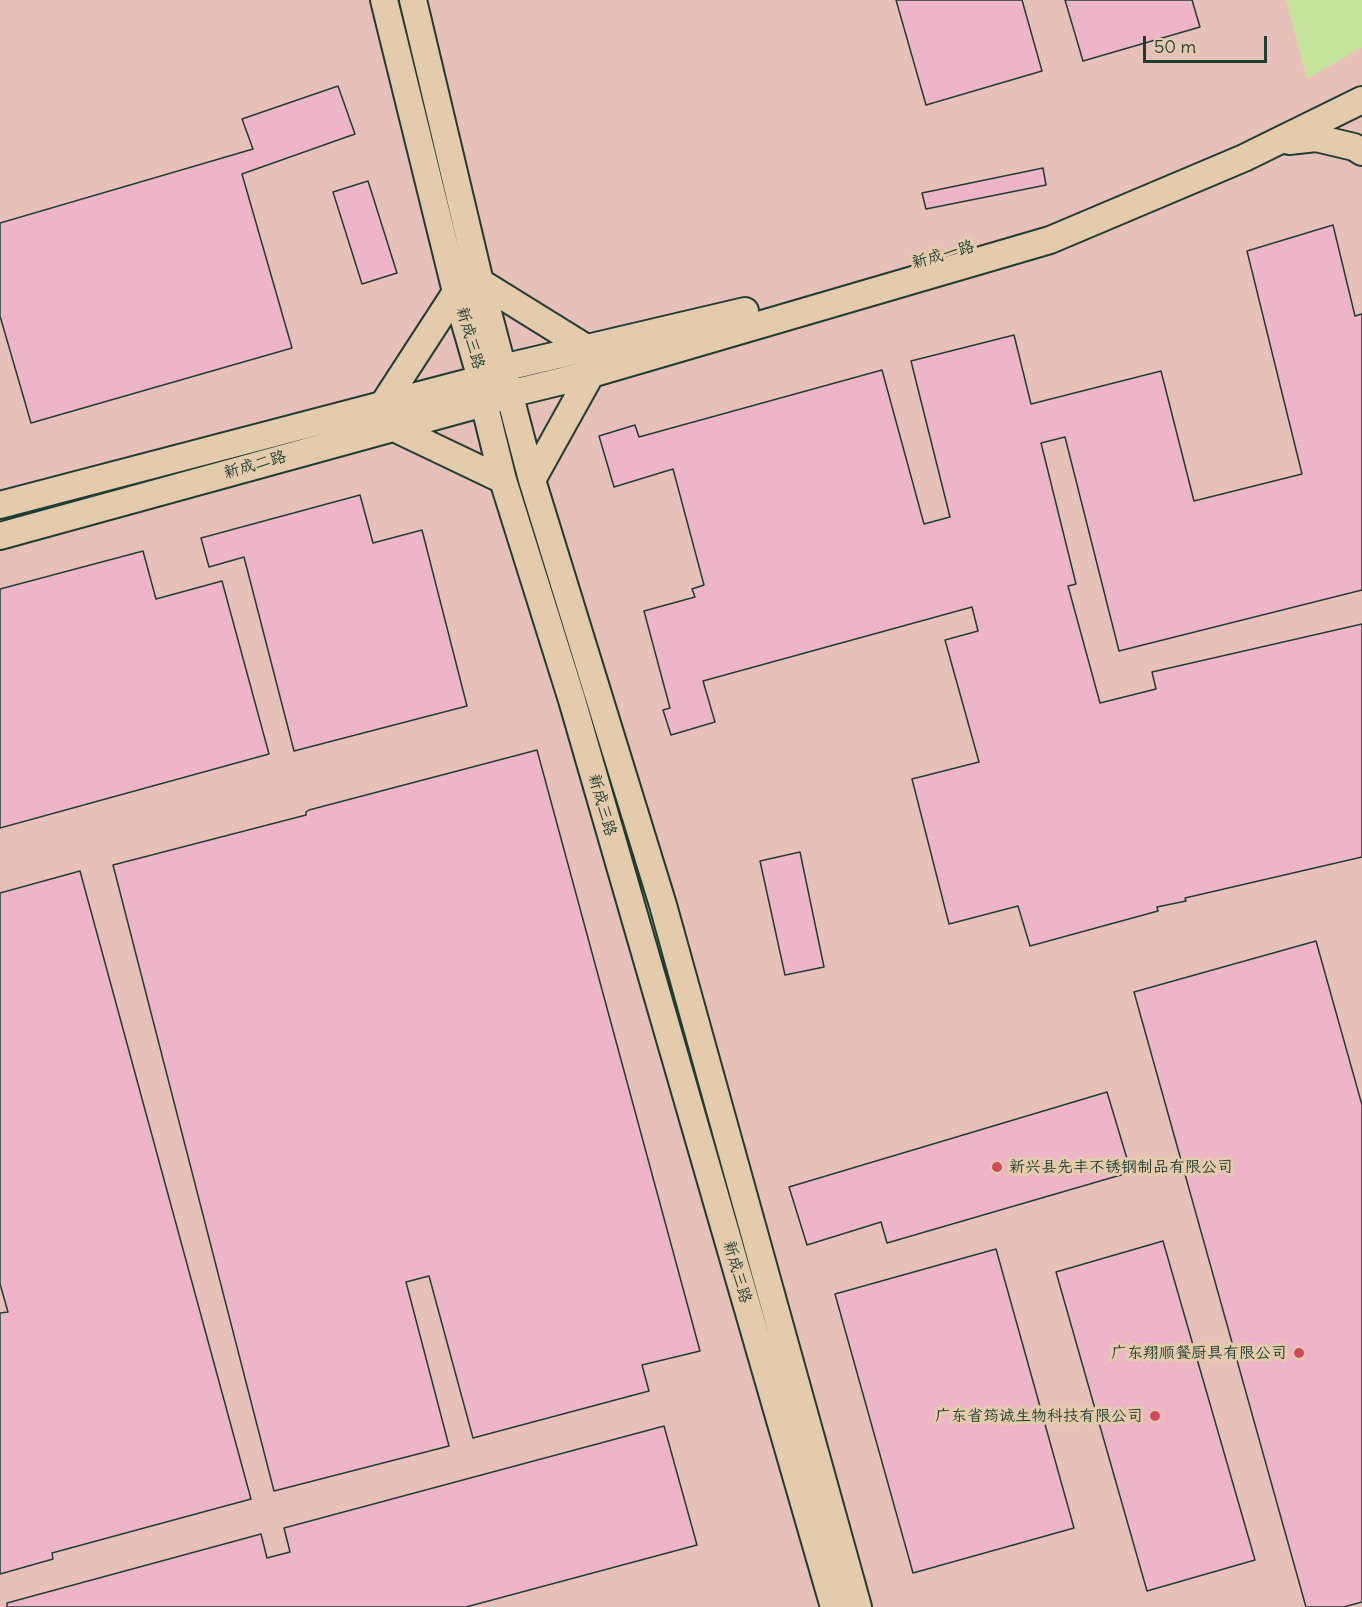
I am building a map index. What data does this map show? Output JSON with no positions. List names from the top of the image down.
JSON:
{
  "streets": {
    "street": ["新成一路", "新成三路", "新成二路"]
  },
  "crossings": [
    ["新成一路", "新成三路"],
    ["新成一路", "新成二路"],
    ["新成三路", "新成二路"]
  ],
  "places": ["新兴县先丰不锈钢制品有限公司", "广东翔顺餐厨具有限公司", "广东省筠诚生物科技有限公司"],
  "scale_bar": "50 m"
}
